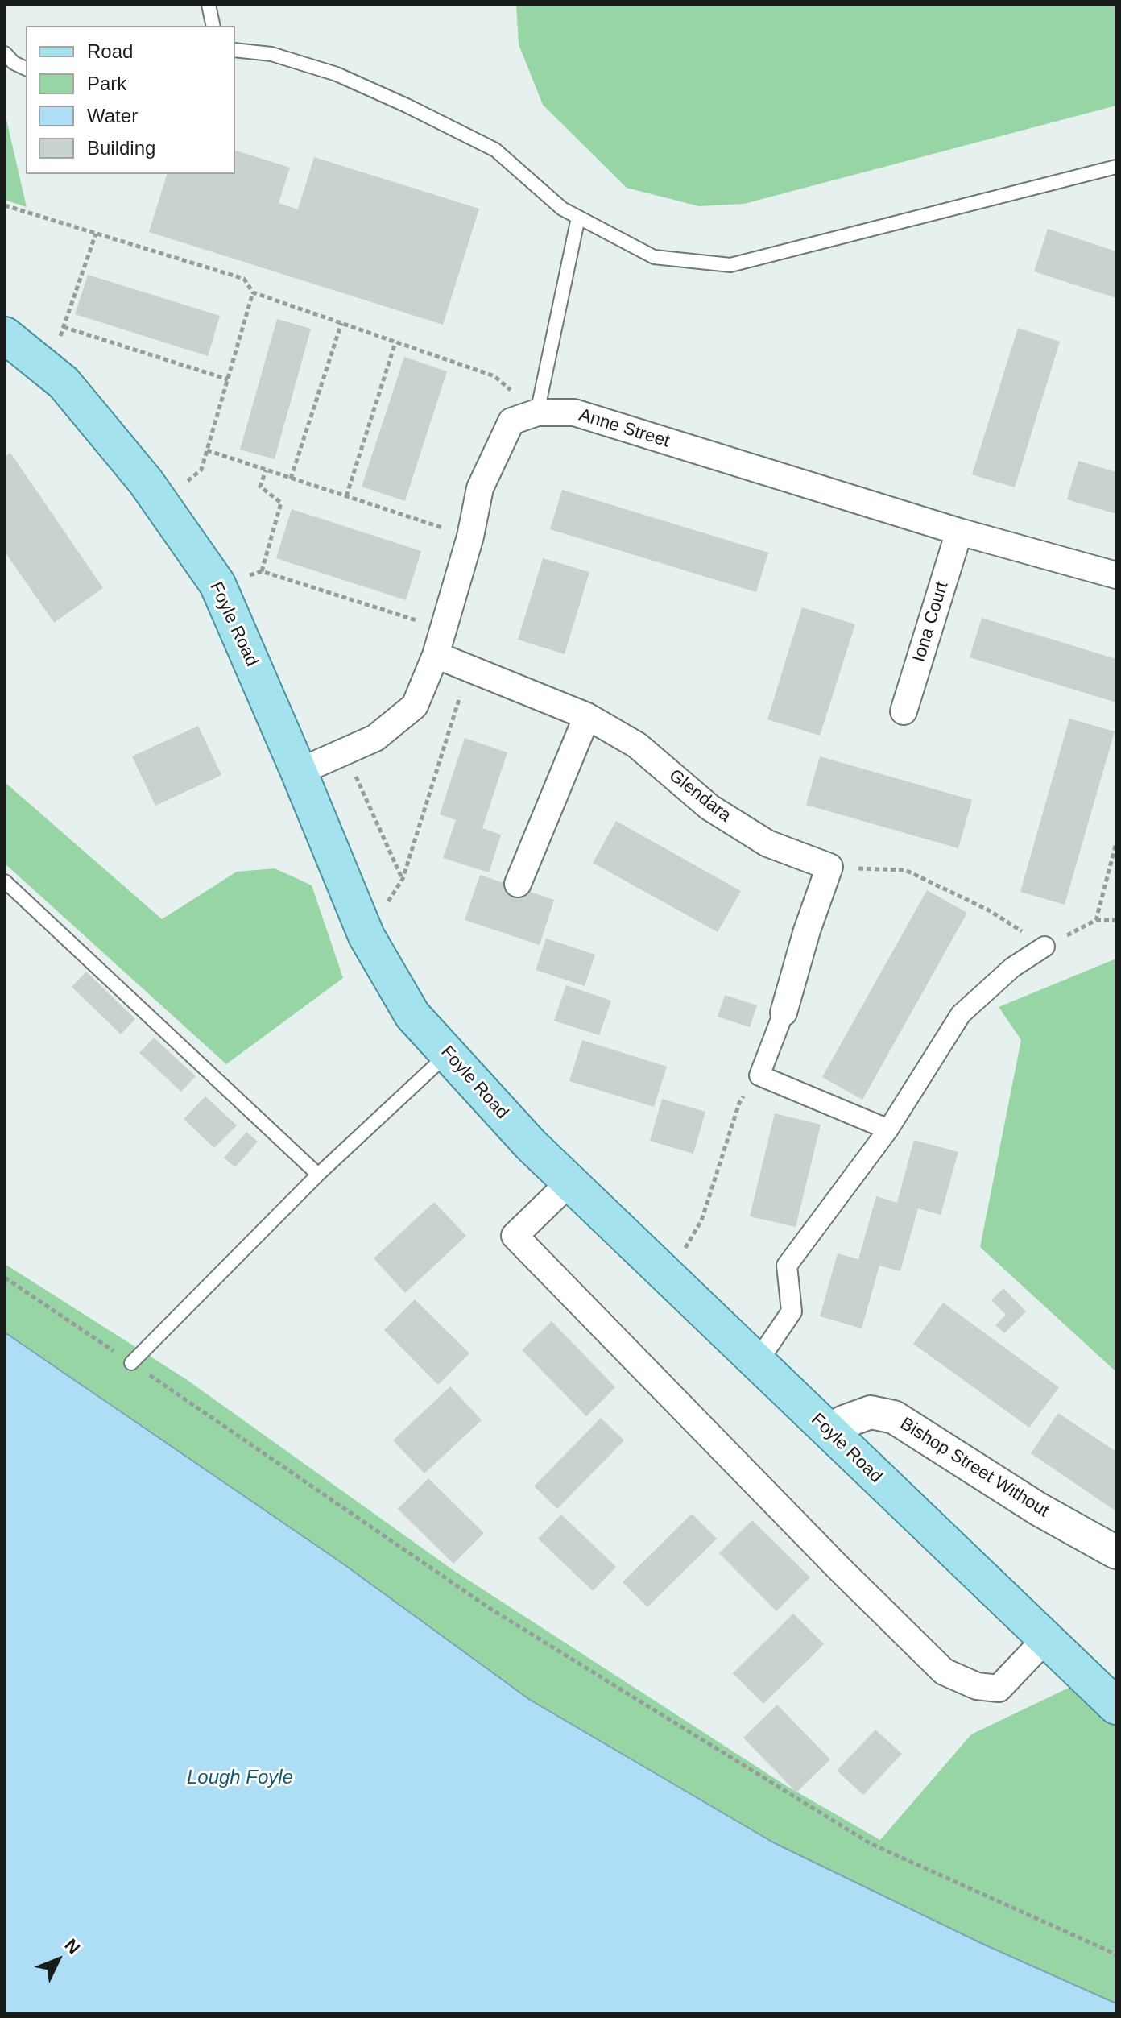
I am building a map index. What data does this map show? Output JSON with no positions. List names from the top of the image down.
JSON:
{
  "streets": {
    "main road": ["Foyle Road"],
    "street": [
      "Anne Street",
      "Iona Court",
      "Glendara",
      "Bishop Street Without"
    ]
  },
  "crossings": [
    ["Anne Street", "Iona Court"],
    ["Anne Street", "Foyle Road"],
    ["Anne Street", "Glendara"],
    ["Foyle Road", "Bishop Street Without"]
  ],
  "water": ["Lough Foyle"],
  "legend": [
    "Road",
    "Park",
    "Water",
    "Building"
  ],
  "north": "top right"
}
